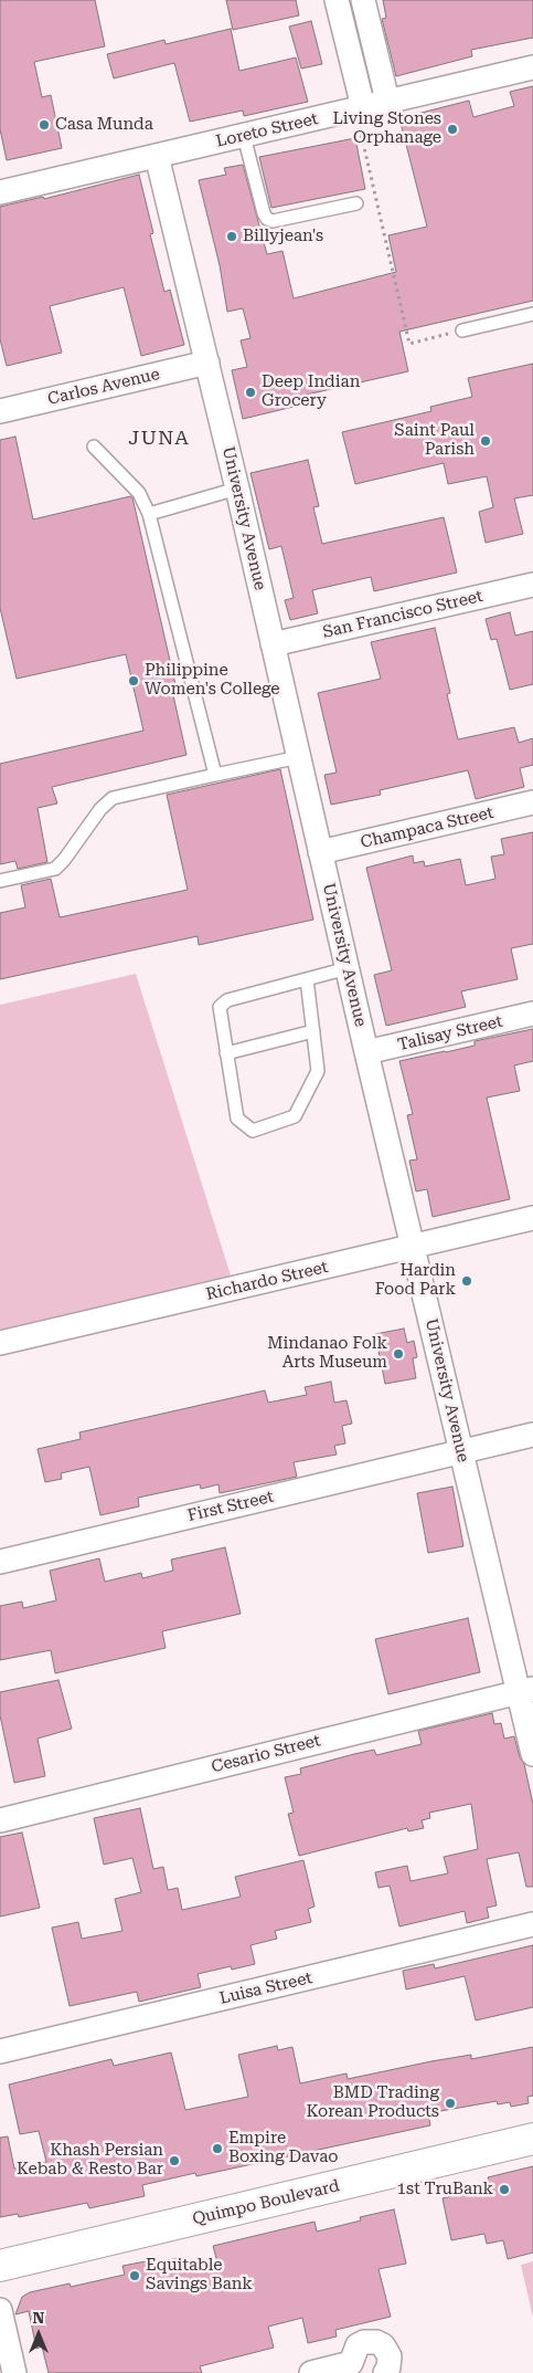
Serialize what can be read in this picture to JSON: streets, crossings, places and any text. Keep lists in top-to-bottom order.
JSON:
{
  "streets": {
    "main road": ["Quimpo Boulevard"],
    "street": [
      "Loreto Street",
      "Carlos Avenue",
      "University Avenue",
      "San Francisco Street",
      "Champaca Street",
      "Talisay Street",
      "Richardo Street",
      "First Street",
      "Cesario Street",
      "Luisa Street"
    ]
  },
  "crossings": [
    ["Loreto Street", "University Avenue"],
    ["Carlos Avenue", "University Avenue"],
    ["University Avenue", "San Francisco Street"],
    ["University Avenue", "Champaca Street"],
    ["University Avenue", "Talisay Street"],
    ["University Avenue", "Richardo Street"],
    ["University Avenue", "First Street"],
    ["University Avenue", "Cesario Street"]
  ],
  "districts": ["JUNA"],
  "places": [
    "Casa Munda",
    "Living Stones Orphanage",
    "Billyjean's",
    "Deep Indian Grocery",
    "Saint Paul Parish",
    "Philippine Women's College",
    "Hardin Food Park",
    "Mindanao Folk Arts Museum",
    "BMD Trading Korean Products",
    "Empire Boxing Davao",
    "Khash Persian Kebab & Resto Bar",
    "1st TruBank",
    "Equitable Savings Bank"
  ],
  "north": "top"
}
